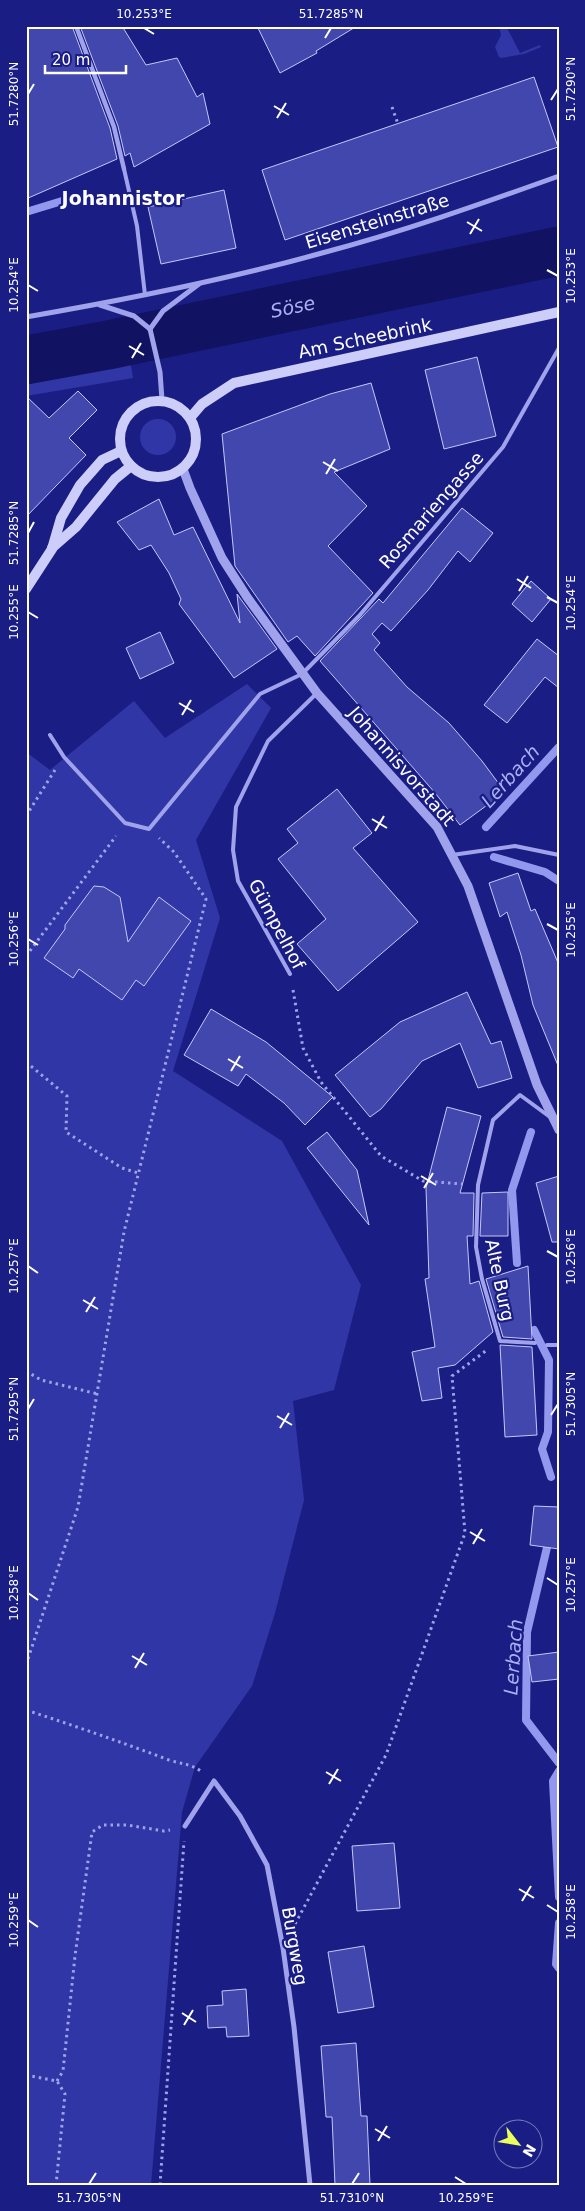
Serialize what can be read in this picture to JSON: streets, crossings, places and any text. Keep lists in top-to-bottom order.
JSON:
{
  "streets": {
    "main road": ["Am Scheebrink"],
    "street": ["Eisensteinstraße", "Johannisvorstadt", "Burgweg"],
    "lane": ["Rosmariengasse", "Gümpelhof", "Alte Burg"]
  },
  "crossings": [
    ["Am Scheebrink", "Johannisvorstadt"],
    ["Rosmariengasse", "Johannisvorstadt"],
    ["Johannisvorstadt", "Gümpelhof"],
    ["Johannisvorstadt", "Alte Burg"],
    ["Gümpelhof", "Alte Burg"]
  ],
  "districts": ["Johannistor"],
  "water": ["Söse", "Lerbach"],
  "scale_bar": "20 m",
  "north": "bottom right",
  "coordinates": [
    "10.253°E",
    "51.7285°N",
    "51.7290°N",
    "51.7280°N",
    "10.254°E",
    "10.255°E",
    "10.256°E",
    "10.257°E",
    "51.7305°N",
    "51.7295°N",
    "10.258°E",
    "10.259°E",
    "51.7310°N"
  ]
}
